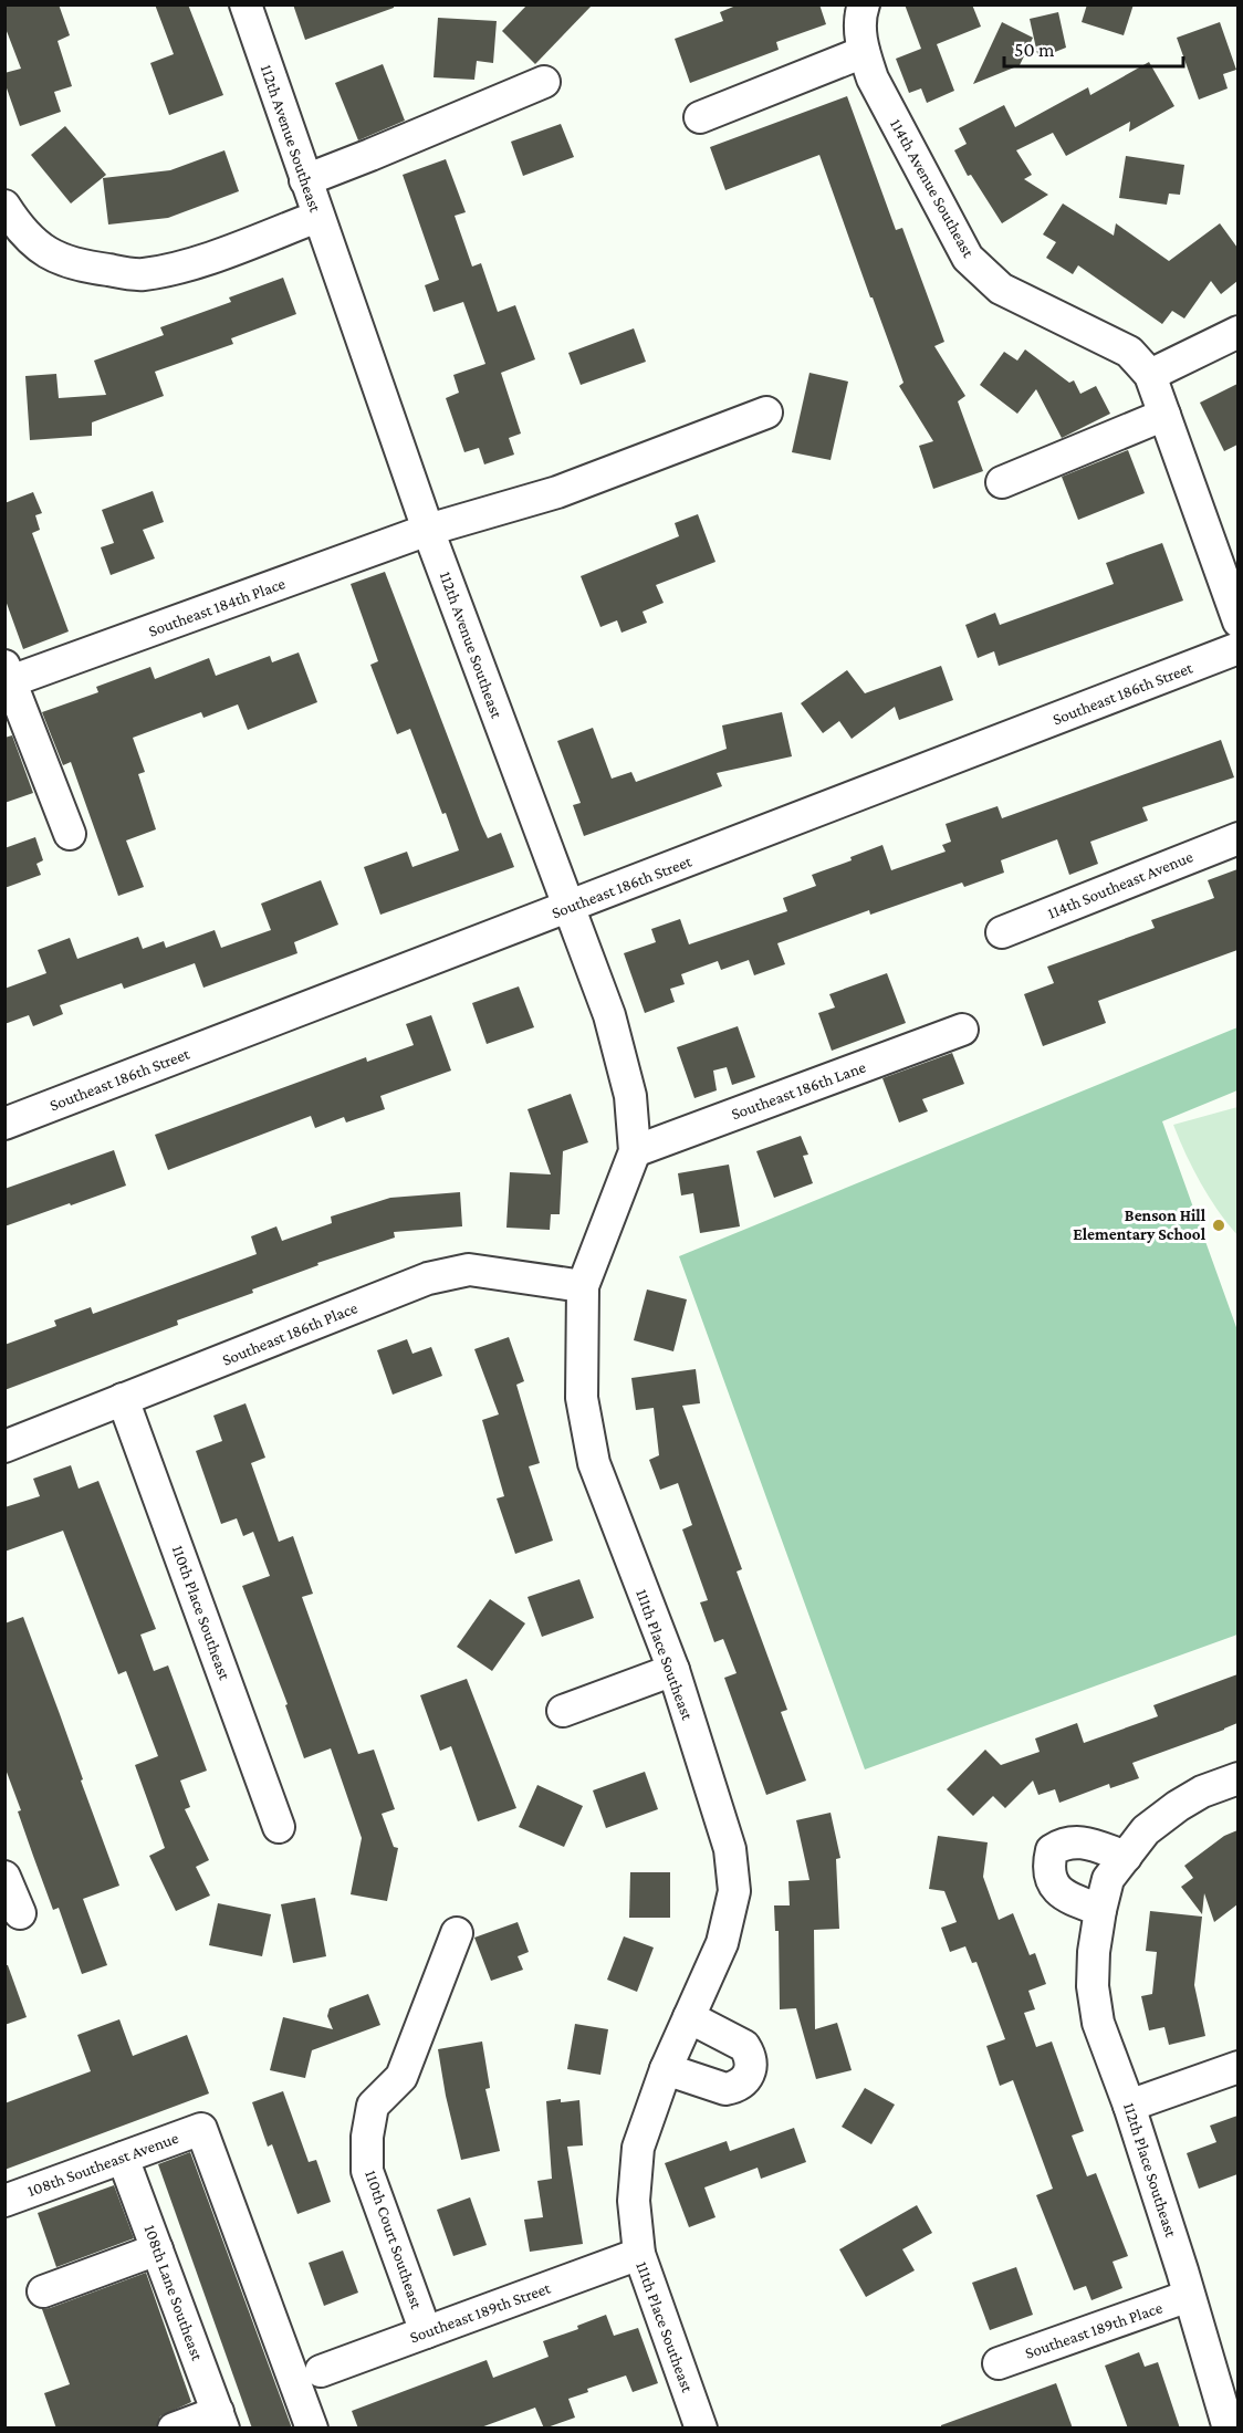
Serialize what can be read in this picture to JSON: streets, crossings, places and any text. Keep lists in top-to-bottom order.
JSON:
{
  "streets": {
    "street": [
      "112th Avenue Southeast",
      "114th Avenue Southeast",
      "Southeast 184th Place",
      "Southeast 186th Street",
      "114th Southeast Avenue",
      "Southeast 186th Lane",
      "Southeast 186th Place",
      "110th Place Southeast",
      "111th Place Southeast",
      "108th Southeast Avenue",
      "112th Place Southeast",
      "110th Court Southeast",
      "108th Lane Southeast",
      "Southeast 189th Street",
      "Southeast 189th Place"
    ]
  },
  "crossings": [
    ["112th Avenue Southeast", "Southeast 184th Place"],
    ["112th Avenue Southeast", "Southeast 186th Street"],
    ["112th Avenue Southeast", "Southeast 186th Lane"],
    ["112th Avenue Southeast", "Southeast 186th Place"],
    ["112th Avenue Southeast", "111th Place Southeast"],
    ["Southeast 186th Place", "110th Place Southeast"],
    ["Southeast 186th Place", "111th Place Southeast"],
    ["111th Place Southeast", "Southeast 189th Street"],
    ["108th Southeast Avenue", "108th Lane Southeast"],
    ["112th Place Southeast", "Southeast 189th Place"],
    ["110th Court Southeast", "Southeast 189th Street"]
  ],
  "places": ["Benson Hill Elementary School"],
  "scale_bar": "50 m"
}
